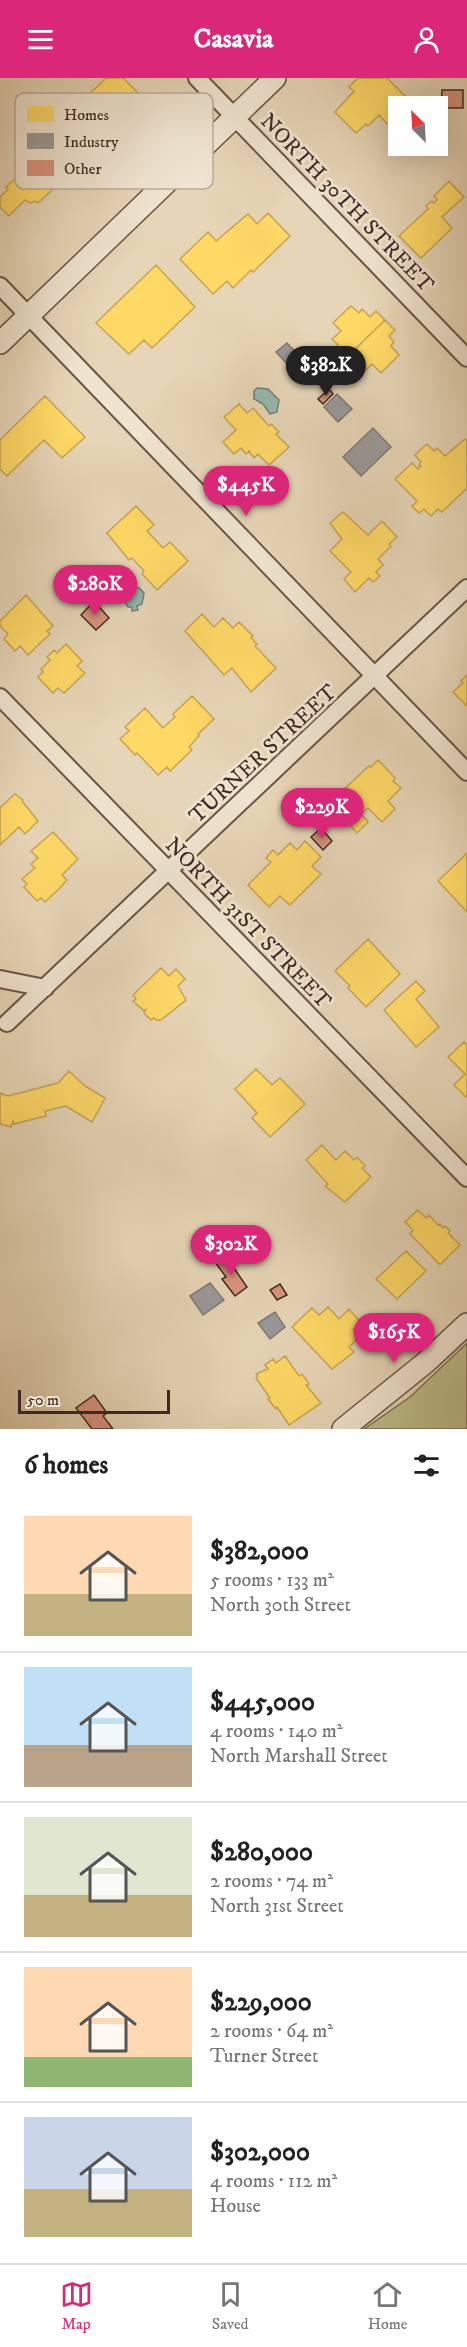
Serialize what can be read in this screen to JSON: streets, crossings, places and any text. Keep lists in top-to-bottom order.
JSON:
{
  "streets": {
    "street": ["NORTH 30TH STREET", "TURNER STREET", "NORTH 31ST STREET"]
  },
  "crossings": [
    ["TURNER STREET", "NORTH 31ST STREET"]
  ],
  "legend": ["Homes", "Industry", "Other"],
  "scale_bar": "50 m",
  "north": "top left",
  "page": {
    "header": "Casavia",
    "price": [
      "$382K",
      "$445K",
      "$280K",
      "$229K",
      "$302K",
      "$165K"
    ],
    "scale": "50 m",
    "heading": "6 homes",
    "list": [
      {
        "name": "$382,000",
        "note": "5 rooms · 133 m² · North 30th Street"
      },
      {
        "name": "$445,000",
        "note": "4 rooms · 140 m² · North Marshall Street"
      },
      {
        "name": "$280,000",
        "note": "2 rooms · 74 m² · North 31st Street"
      },
      {
        "name": "$229,000",
        "note": "2 rooms · 64 m² · Turner Street"
      },
      {
        "name": "$302,000",
        "note": "4 rooms · 112 m² · House"
      }
    ],
    "tabs": ["Map", "Saved", "Home"]
  }
}
